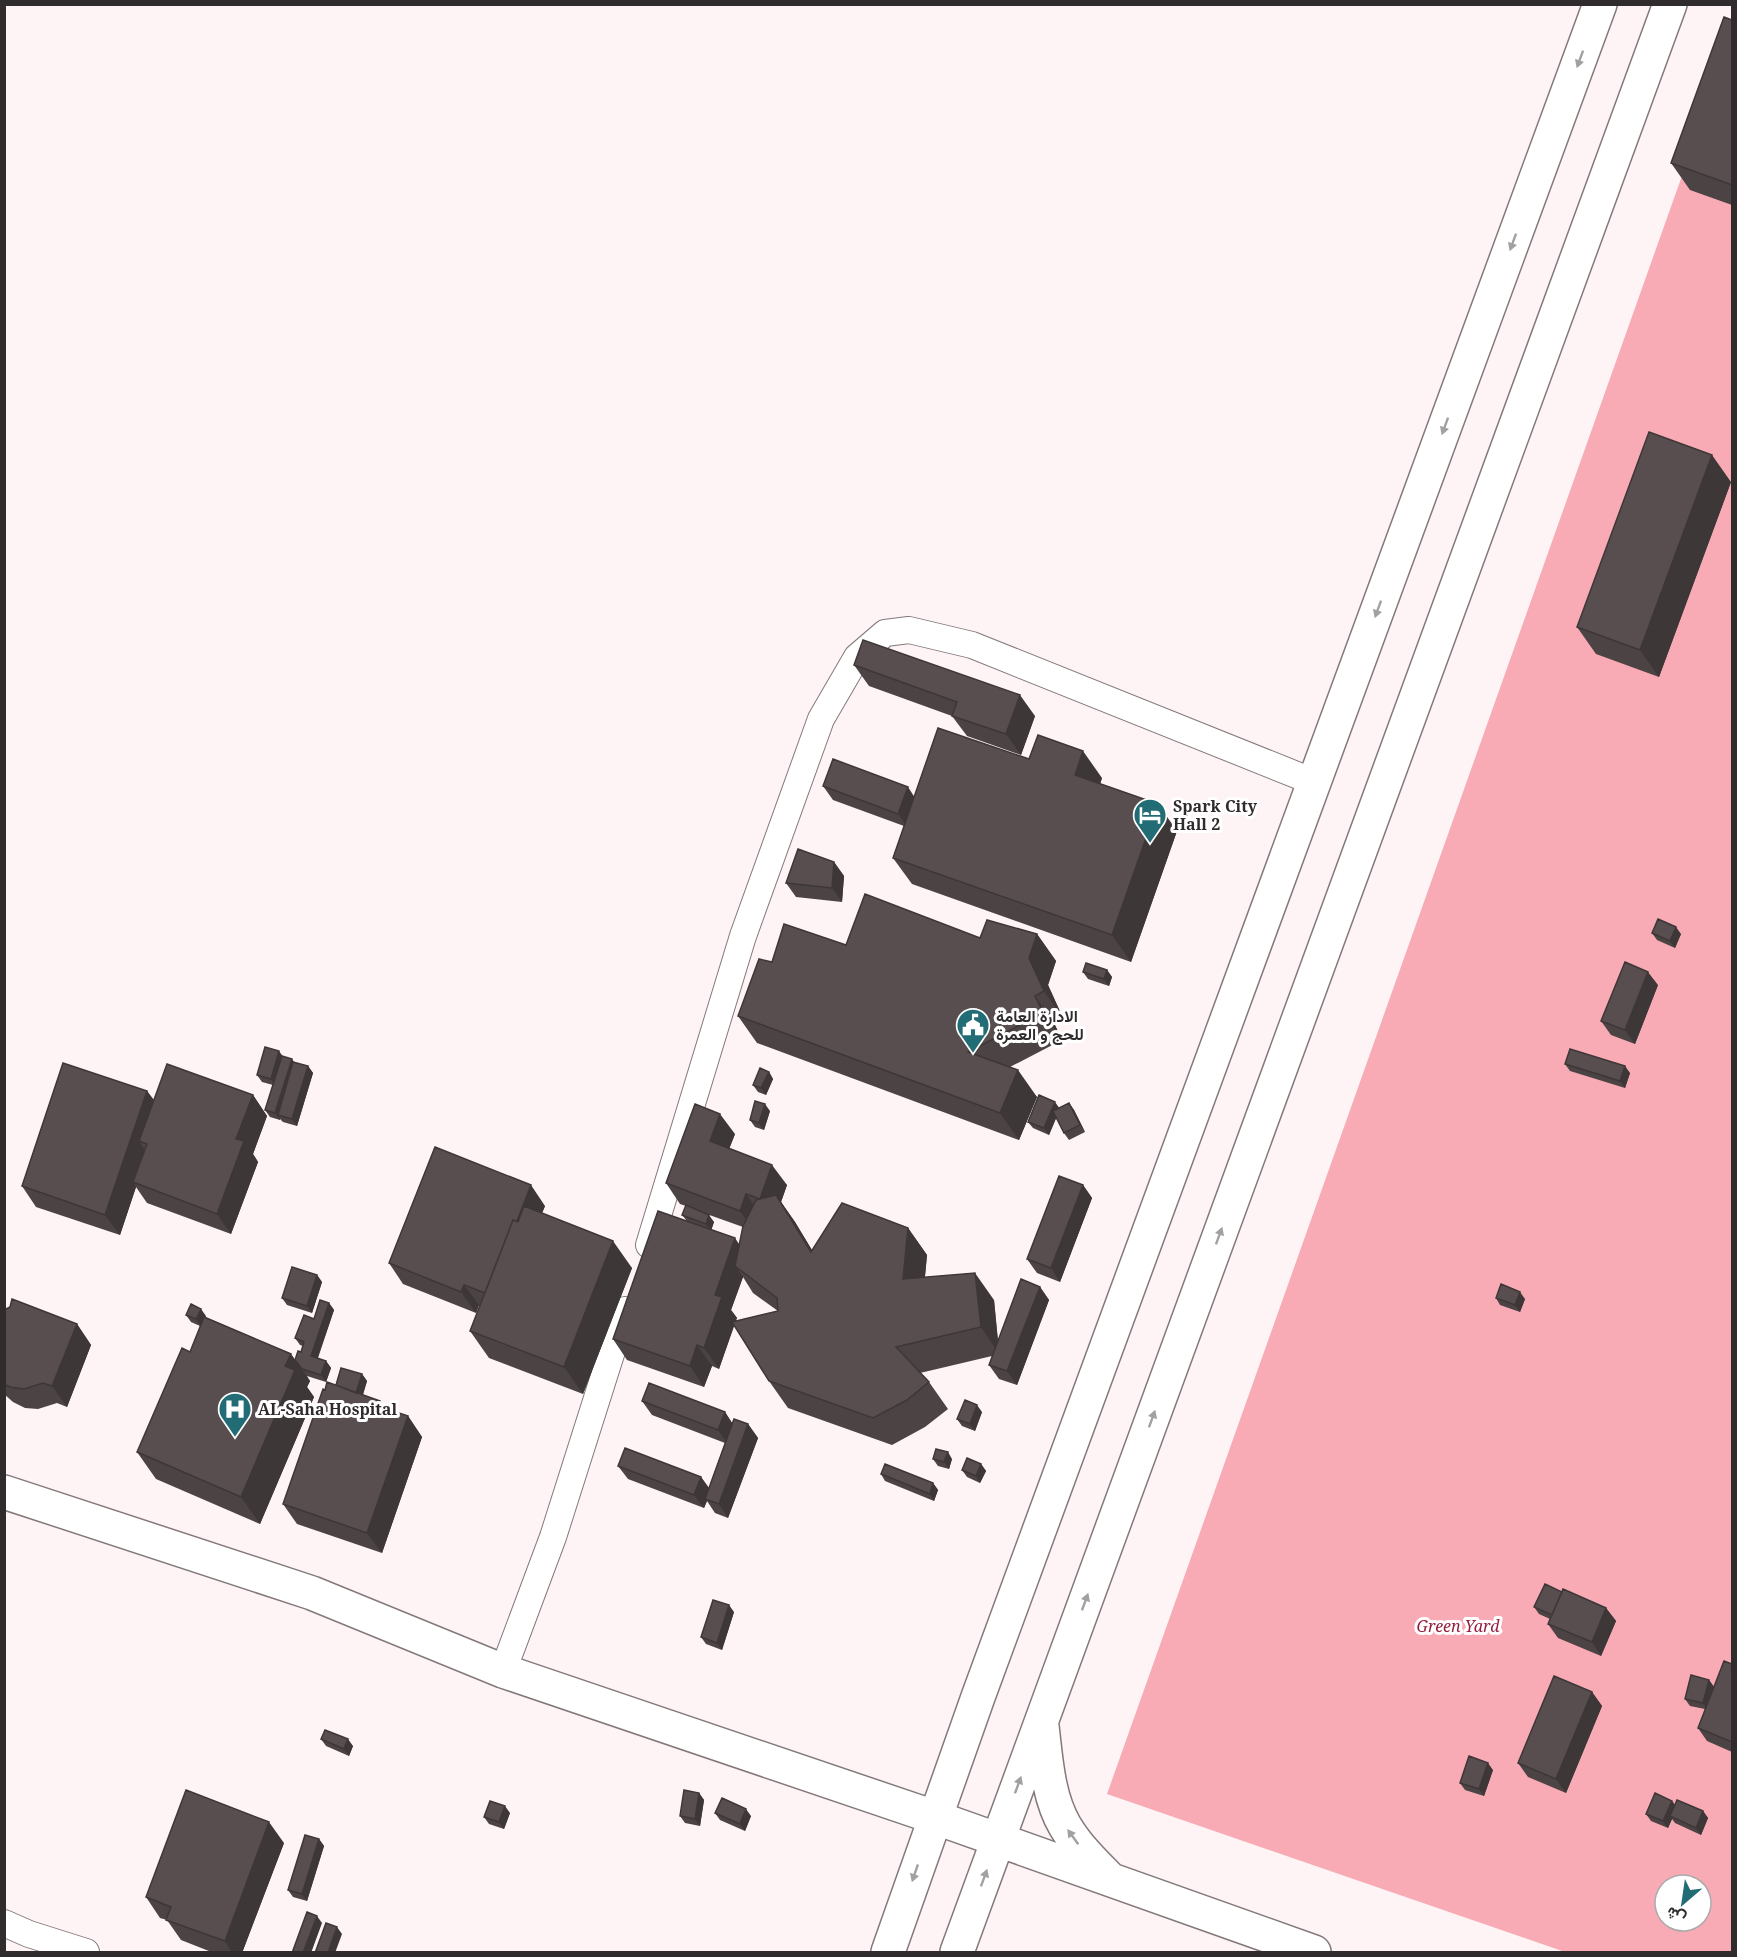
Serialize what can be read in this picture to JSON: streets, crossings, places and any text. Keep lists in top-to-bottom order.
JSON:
{
  "parks": ["Green Yard"],
  "places": {
    "hotel": ["Spark City Hall 2"],
    "public building": ["الادارة العامة للحج و العمرة"],
    "hospital": ["AL-Saha Hospital"]
  },
  "north": "bottom left"
}
